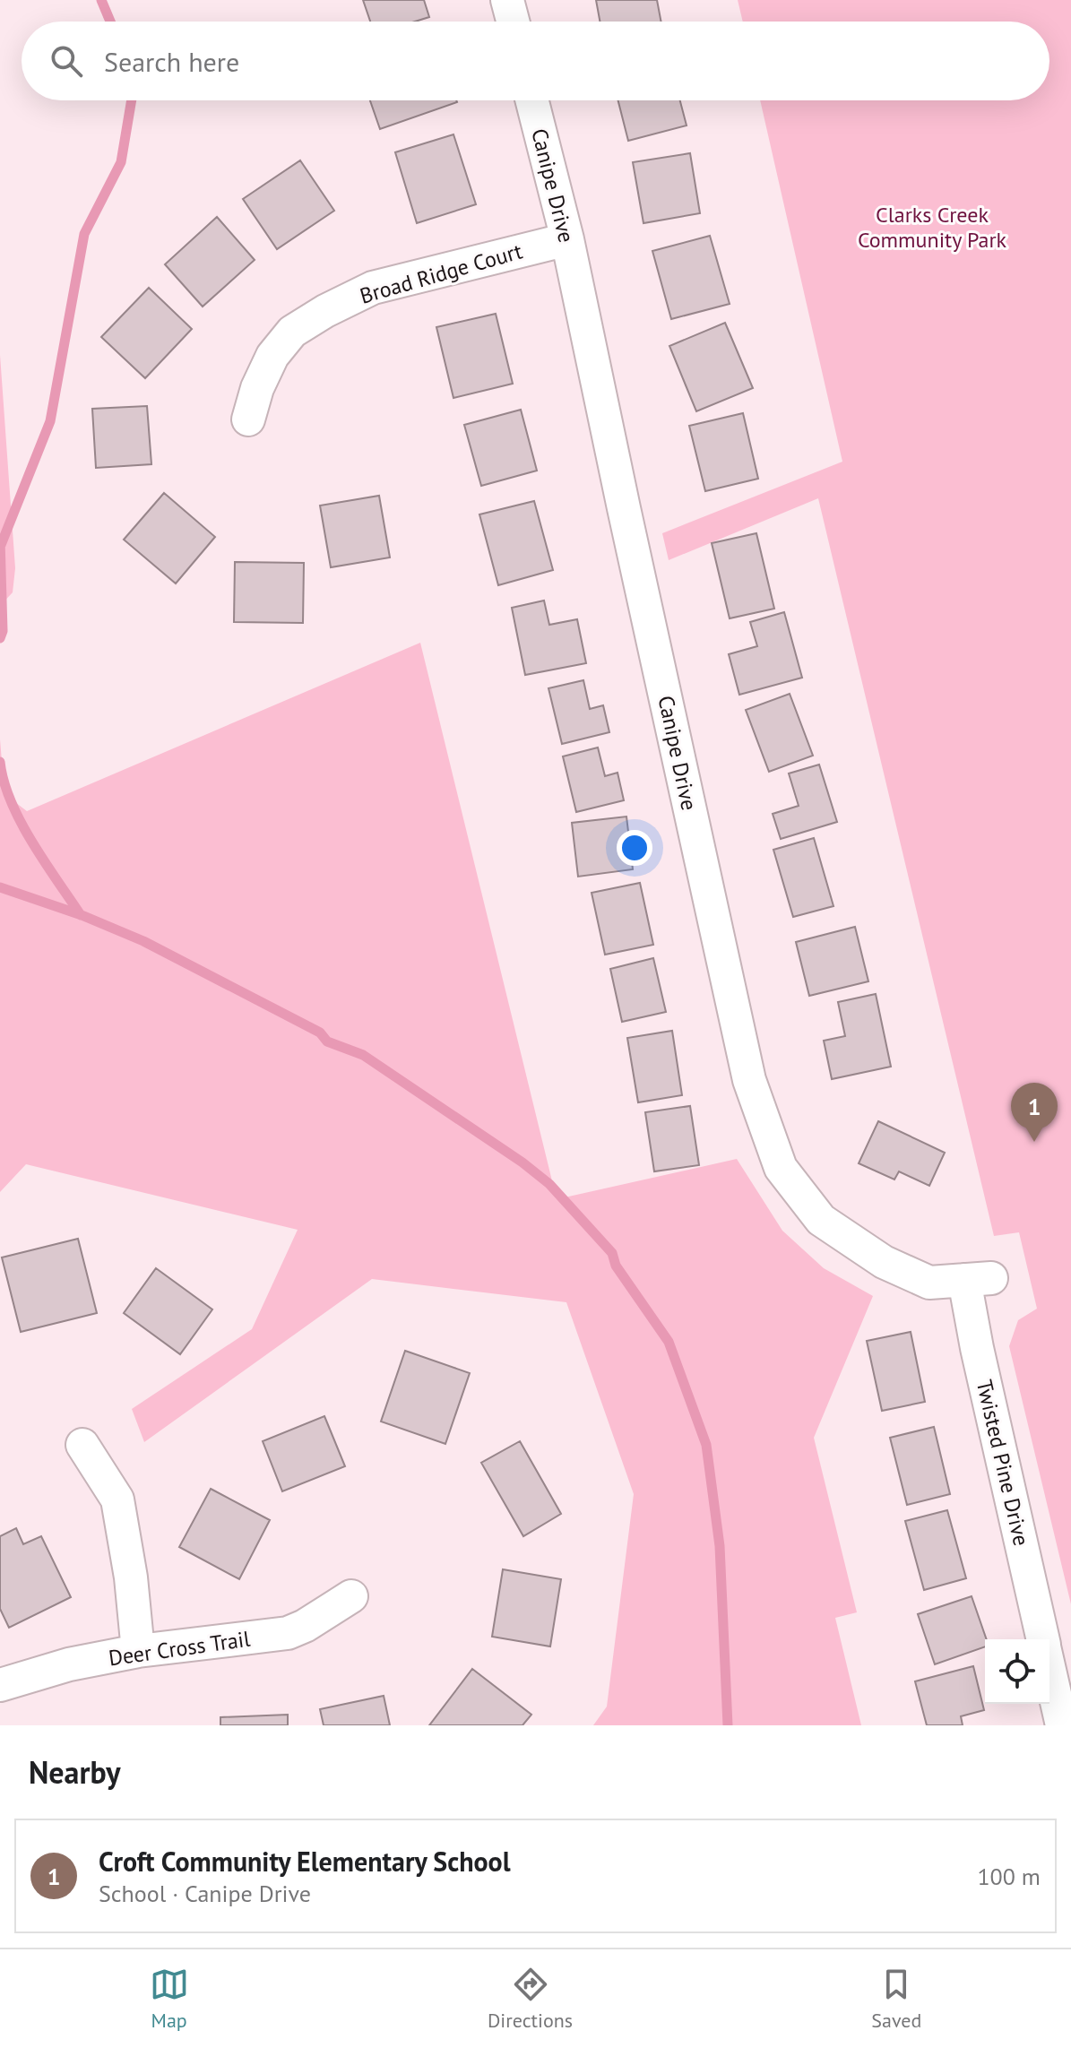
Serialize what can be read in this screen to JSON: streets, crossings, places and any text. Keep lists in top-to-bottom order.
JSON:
{
  "streets": {
    "street": [
      "Canipe Drive",
      "Broad Ridge Court",
      "Twisted Pine Drive",
      "Deer Cross Trail"
    ]
  },
  "crossings": [
    ["Canipe Drive", "Broad Ridge Court"],
    ["Canipe Drive", "Twisted Pine Drive"]
  ],
  "parks": ["Clarks Creek Community Park"],
  "page": {
    "search": "Search here",
    "pins": "1",
    "heading": "Nearby",
    "list": [
      {
        "mark": "1",
        "name": "Croft Community Elementary School",
        "note": "School · Canipe Drive",
        "value": "100 m"
      }
    ],
    "nav": ["Map", "Directions", "Saved"]
  }
}
